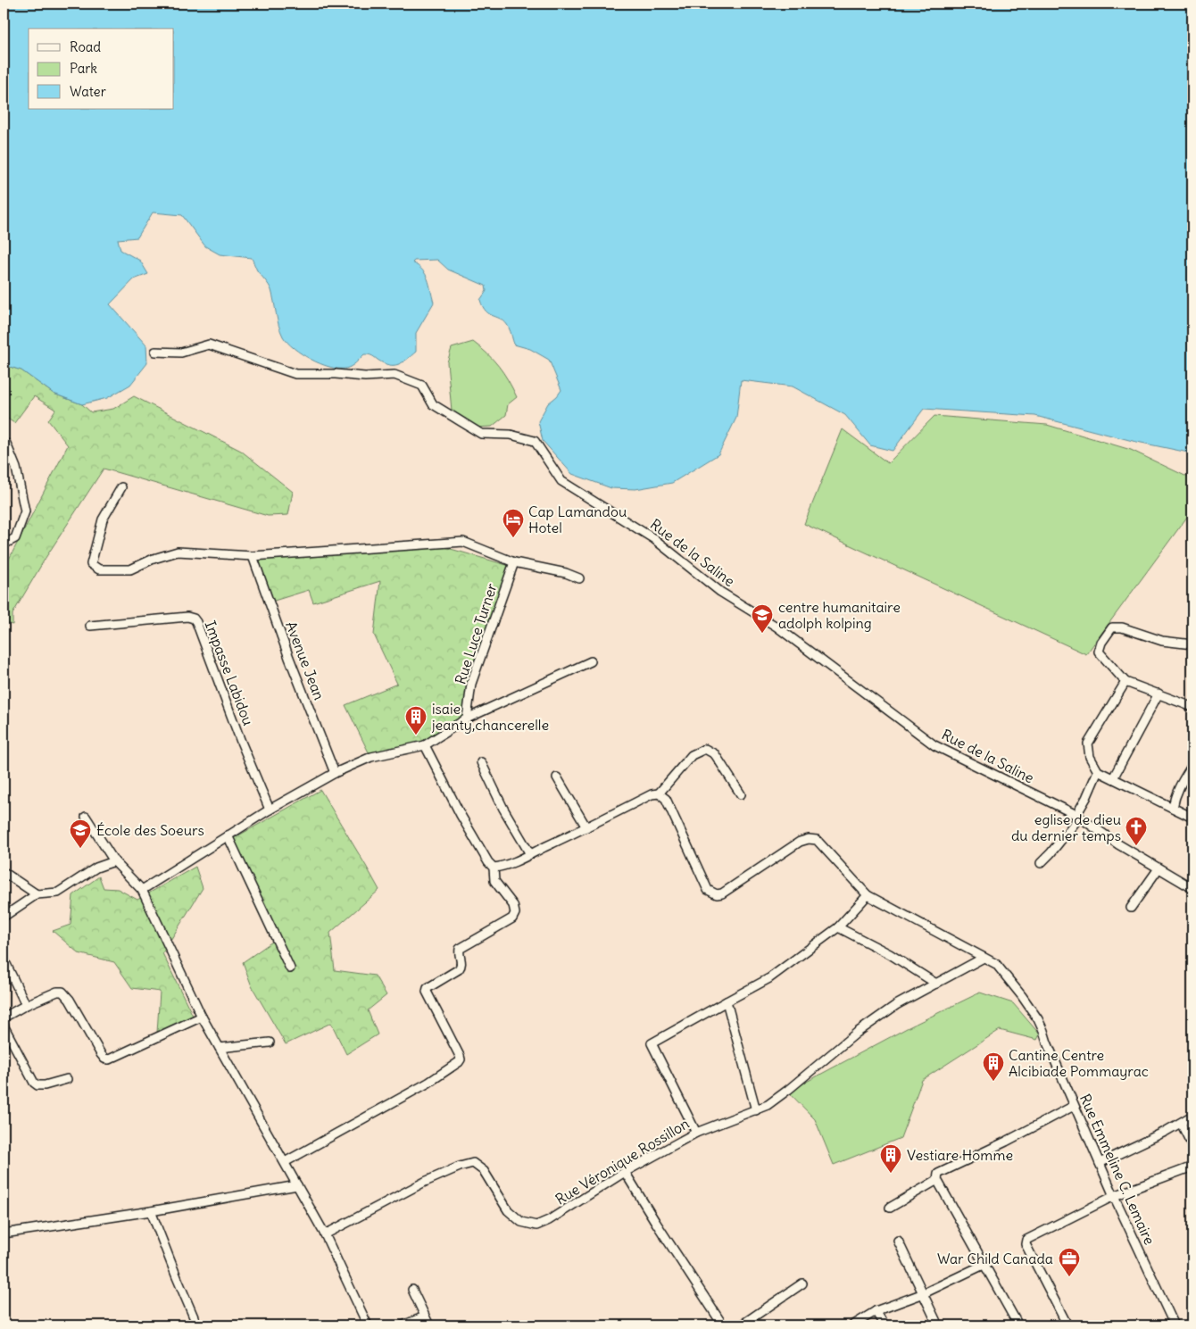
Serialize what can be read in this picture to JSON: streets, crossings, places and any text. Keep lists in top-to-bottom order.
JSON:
{
  "streets": {
    "street": [
      "Rue de la Saline",
      "Rue Luce Turner",
      "Avenue Jean",
      "Impasse Labidou",
      "Rue Véronique Rossillon",
      "Rue Emmeline C. Lemaire"
    ]
  },
  "crossings": [
    ["Rue Véronique Rossillon", "Rue Emmeline C. Lemaire"]
  ],
  "places": {
    "hotel": ["Cap Lamandou Hotel"],
    "school or university": ["centre humanitaire adolph kolping", "École des Soeurs"],
    "building": ["isaie jeanty,chancerelle", "Cantine Centre Alcibiade Pommayrac", "Vestiare Homme"],
    "church": ["eglise de dieu du dernier temps"],
    "office": ["War Child Canada"]
  },
  "legend": ["Road", "Park", "Water"]
}
